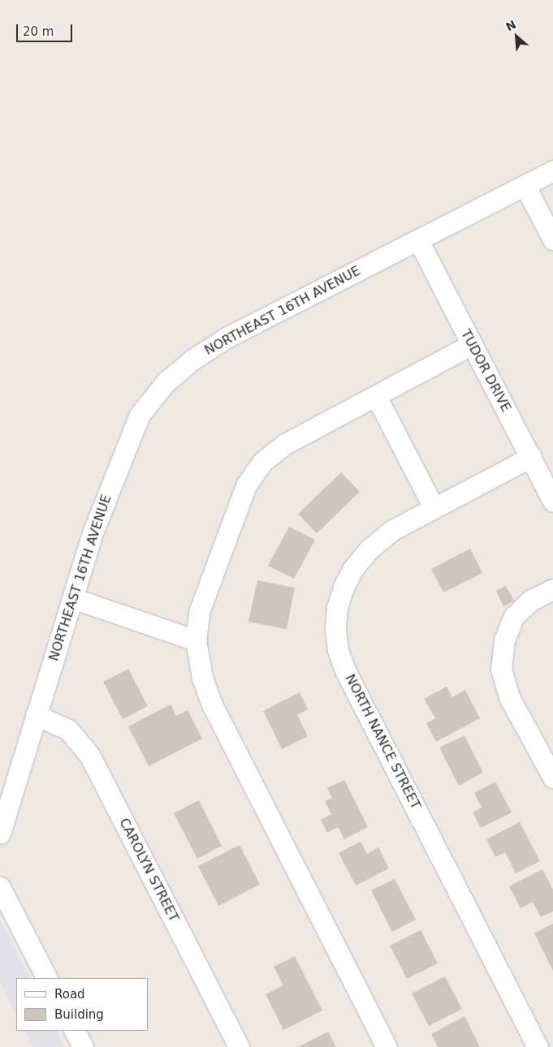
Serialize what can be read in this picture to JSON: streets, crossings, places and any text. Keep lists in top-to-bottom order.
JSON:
{
  "streets": {
    "street": [
      "NORTHEAST 16TH AVENUE",
      "TUDOR DRIVE",
      "NORTH NANCE STREET",
      "CAROLYN STREET"
    ]
  },
  "crossings": [
    ["NORTHEAST 16TH AVENUE", "TUDOR DRIVE"],
    ["NORTHEAST 16TH AVENUE", "CAROLYN STREET"],
    ["TUDOR DRIVE", "NORTH NANCE STREET"]
  ],
  "legend": ["Road", "Building"],
  "scale_bar": "20 m",
  "north": "top left"
}
